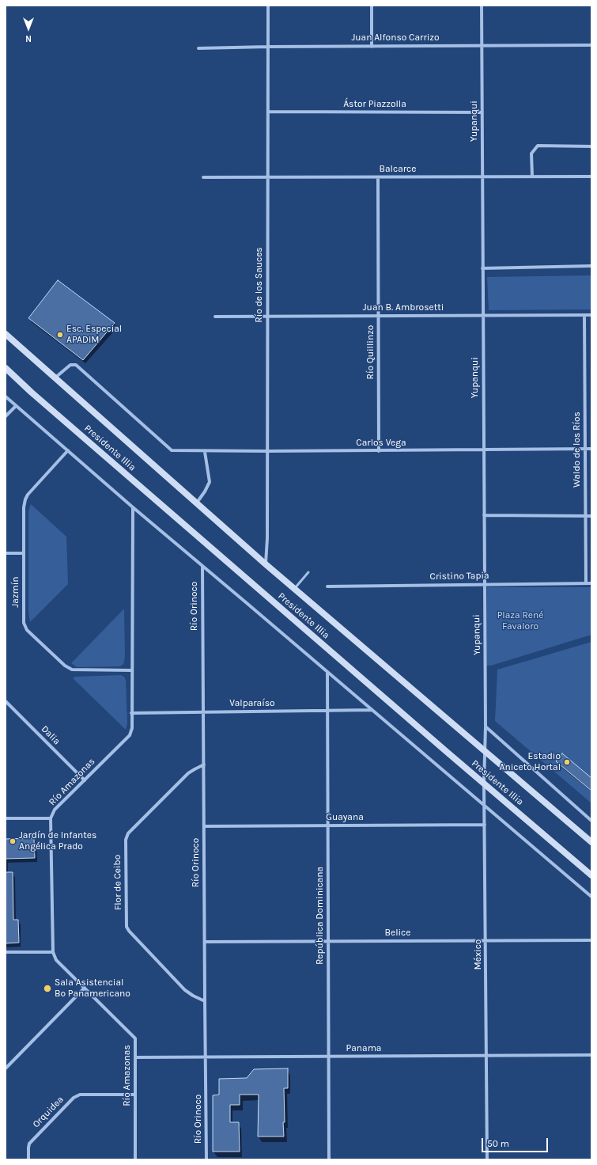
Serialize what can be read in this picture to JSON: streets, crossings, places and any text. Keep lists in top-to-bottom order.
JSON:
{
  "streets": {
    "main road": ["Presidente Illia"],
    "street": [
      "Juan Alfonso Carrizo",
      "Ástor Piazzolla",
      "Yupanqui",
      "Balcarce",
      "Río de los Sauces",
      "Juan B. Ambrosetti",
      "Río Quillinzo",
      "Carlos Vega",
      "Waldo de los Ríos",
      "Cristino Tapia",
      "Jazmín",
      "Río Orinoco",
      "Valparaíso",
      "Dalia",
      "Río Amazonas",
      "Guayana",
      "Flor de Ceibo",
      "República Dominicana",
      "Belice",
      "México",
      "Panama",
      "Orquidea"
    ]
  },
  "crossings": [
    ["Juan Alfonso Carrizo", "Yupanqui"],
    ["Juan Alfonso Carrizo", "Río de los Sauces"],
    ["Ástor Piazzolla", "Yupanqui"],
    ["Ástor Piazzolla", "Río de los Sauces"],
    ["Yupanqui", "Balcarce"],
    ["Yupanqui", "Juan B. Ambrosetti"],
    ["Yupanqui", "Carlos Vega"],
    ["Yupanqui", "Presidente Illia"],
    ["Yupanqui", "Cristino Tapia"],
    ["Yupanqui", "México"],
    ["Balcarce", "Río de los Sauces"],
    ["Balcarce", "Río Quillinzo"],
    ["Río de los Sauces", "Juan B. Ambrosetti"],
    ["Río de los Sauces", "Carlos Vega"],
    ["Río de los Sauces", "Presidente Illia"],
    ["Juan B. Ambrosetti", "Río Quillinzo"],
    ["Juan B. Ambrosetti", "Waldo de los Ríos"],
    ["Río Quillinzo", "Carlos Vega"],
    ["Carlos Vega", "Presidente Illia"],
    ["Carlos Vega", "Waldo de los Ríos"],
    ["Presidente Illia", "México"],
    ["Waldo de los Ríos", "Cristino Tapia"],
    ["Jazmín", "Río Amazonas"],
    ["Río Orinoco", "Valparaíso"],
    ["Río Orinoco", "Guayana"],
    ["Río Orinoco", "Flor de Ceibo"],
    ["Río Orinoco", "Belice"],
    ["Río Orinoco", "Panama"],
    ["Valparaíso", "Río Amazonas"],
    ["Valparaíso", "República Dominicana"],
    ["Dalia", "Río Amazonas"],
    ["Río Amazonas", "Panama"],
    ["Río Amazonas", "Orquidea"],
    ["Guayana", "República Dominicana"],
    ["Guayana", "México"],
    ["República Dominicana", "Belice"],
    ["República Dominicana", "Panama"],
    ["Belice", "México"],
    ["México", "Panama"]
  ],
  "parks": ["Plaza René Favaloro"],
  "places": [
    "Esc. Especial APADIM",
    "Estadio Aniceto Hortal",
    "Jardín de Infantes Angélica Prado",
    "Sala Asistencial Bº Panamericano"
  ],
  "scale_bar": "50 m",
  "north": "bottom"
}
